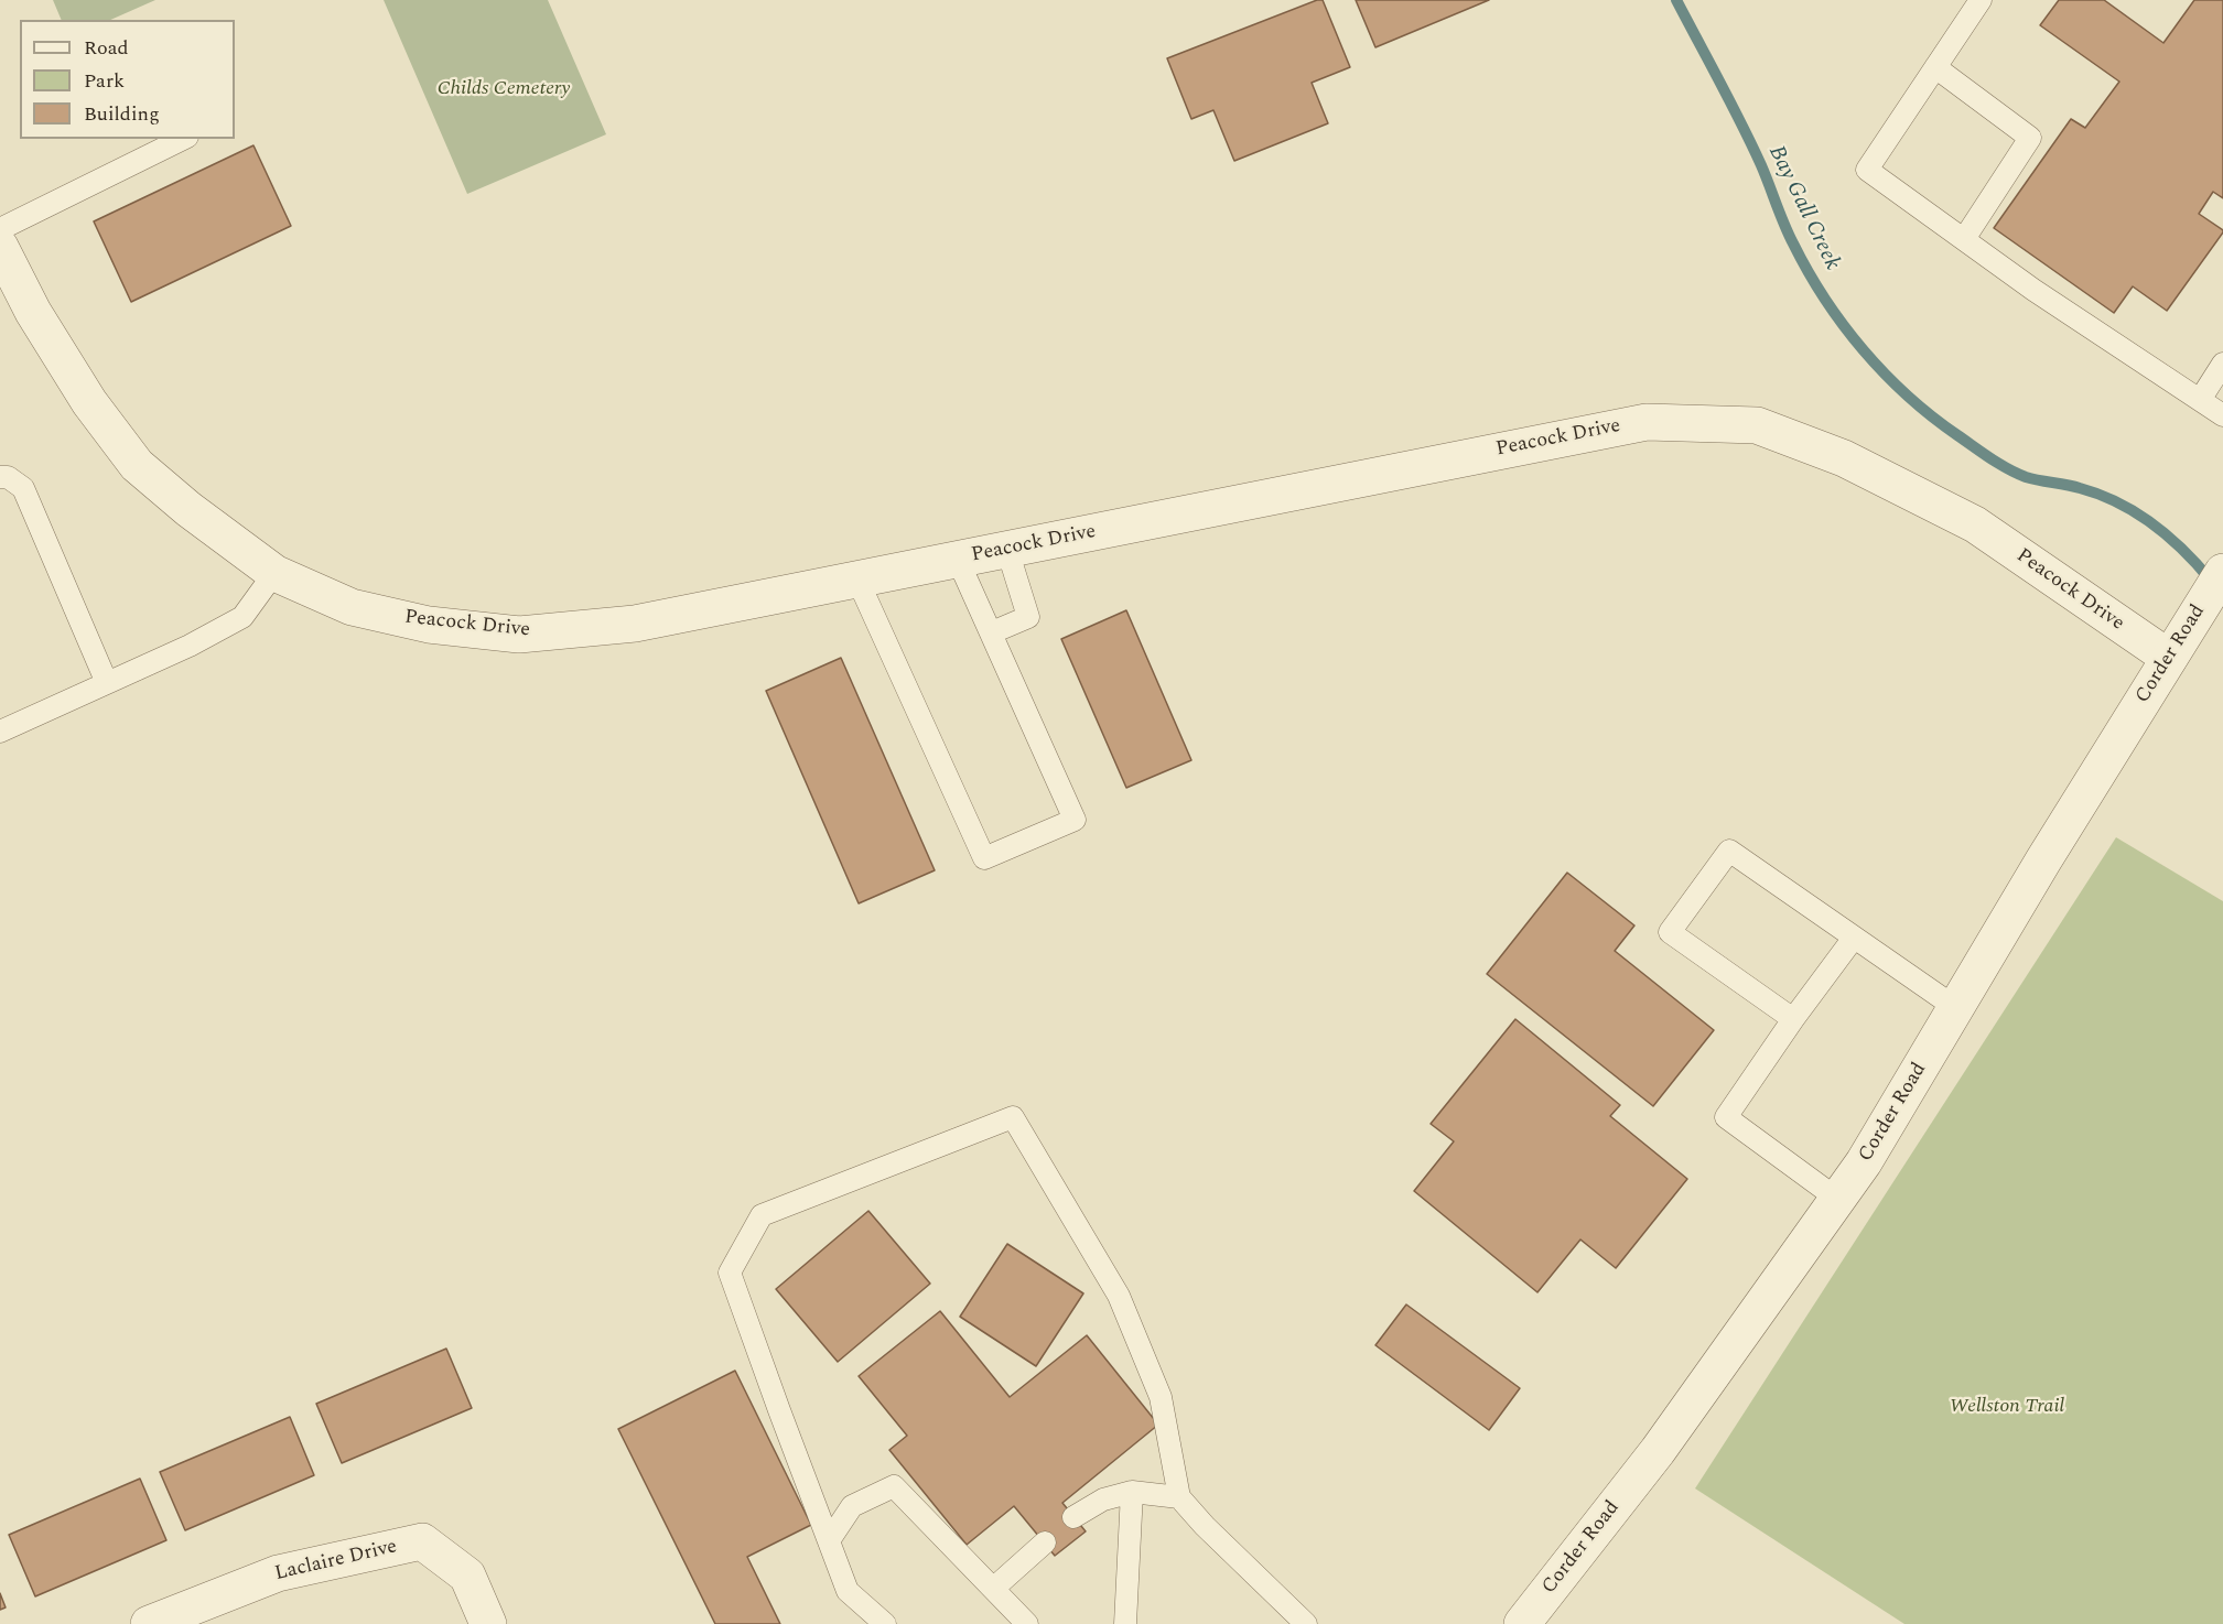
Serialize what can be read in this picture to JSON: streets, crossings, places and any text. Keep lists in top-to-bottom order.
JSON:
{
  "streets": {
    "street": ["Peacock Drive", "Corder Road", "Laclaire Drive"]
  },
  "crossings": [
    ["Peacock Drive", "Corder Road"]
  ],
  "water": ["Bay Gall Creek"],
  "parks": ["Childs Cemetery", "Wellston Trail"],
  "legend": ["Road", "Park", "Building"]
}
